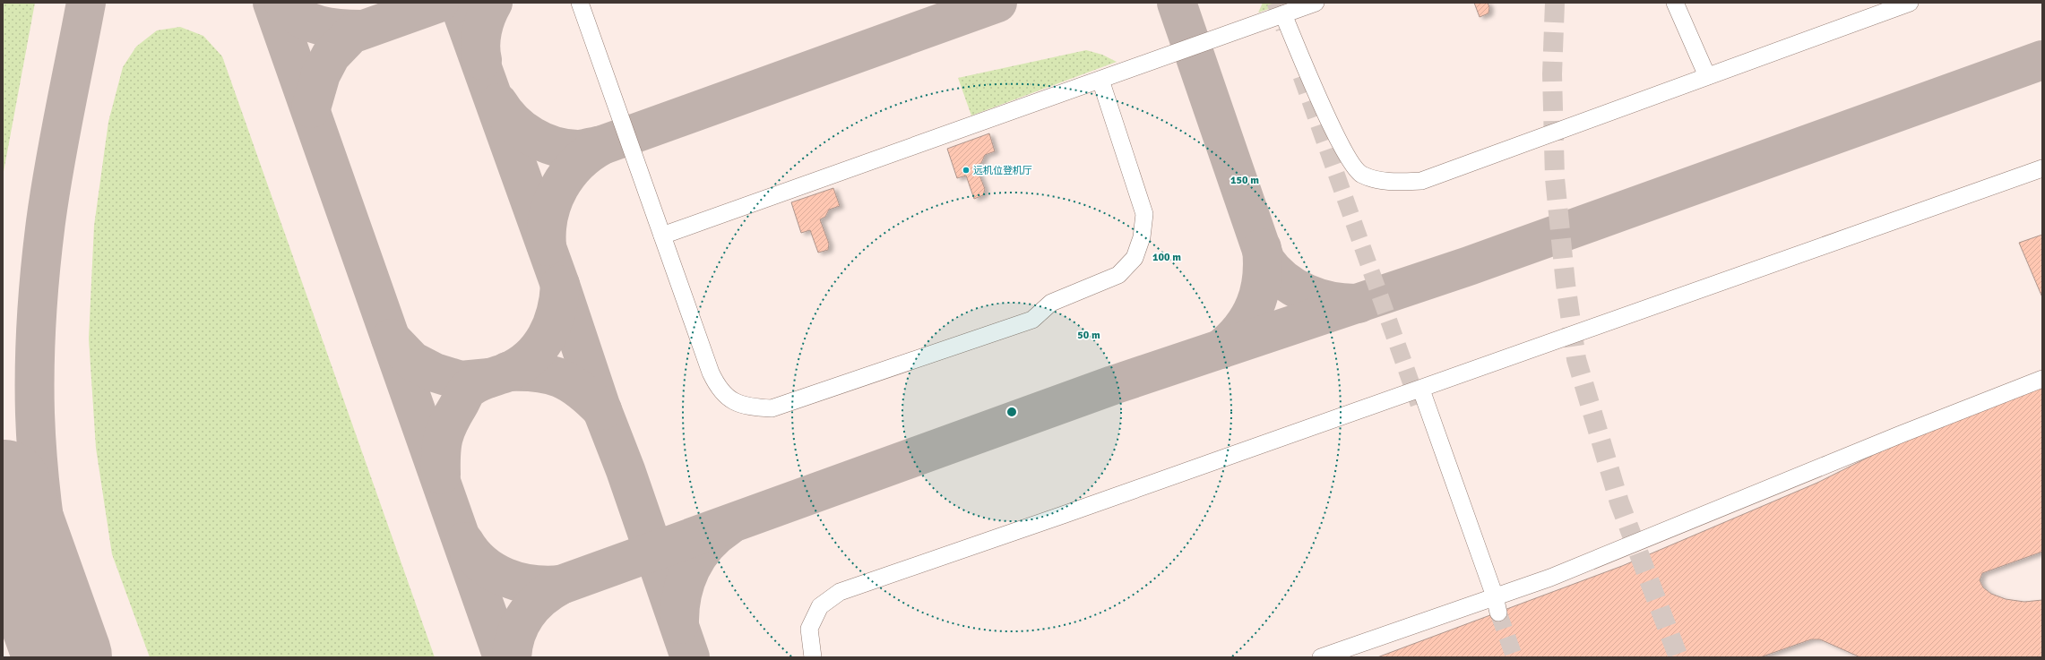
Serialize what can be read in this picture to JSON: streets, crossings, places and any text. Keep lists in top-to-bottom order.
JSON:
{
  "places": ["远机位登机厅"],
  "rings": ["150 m", "100 m", "50 m"]
}
